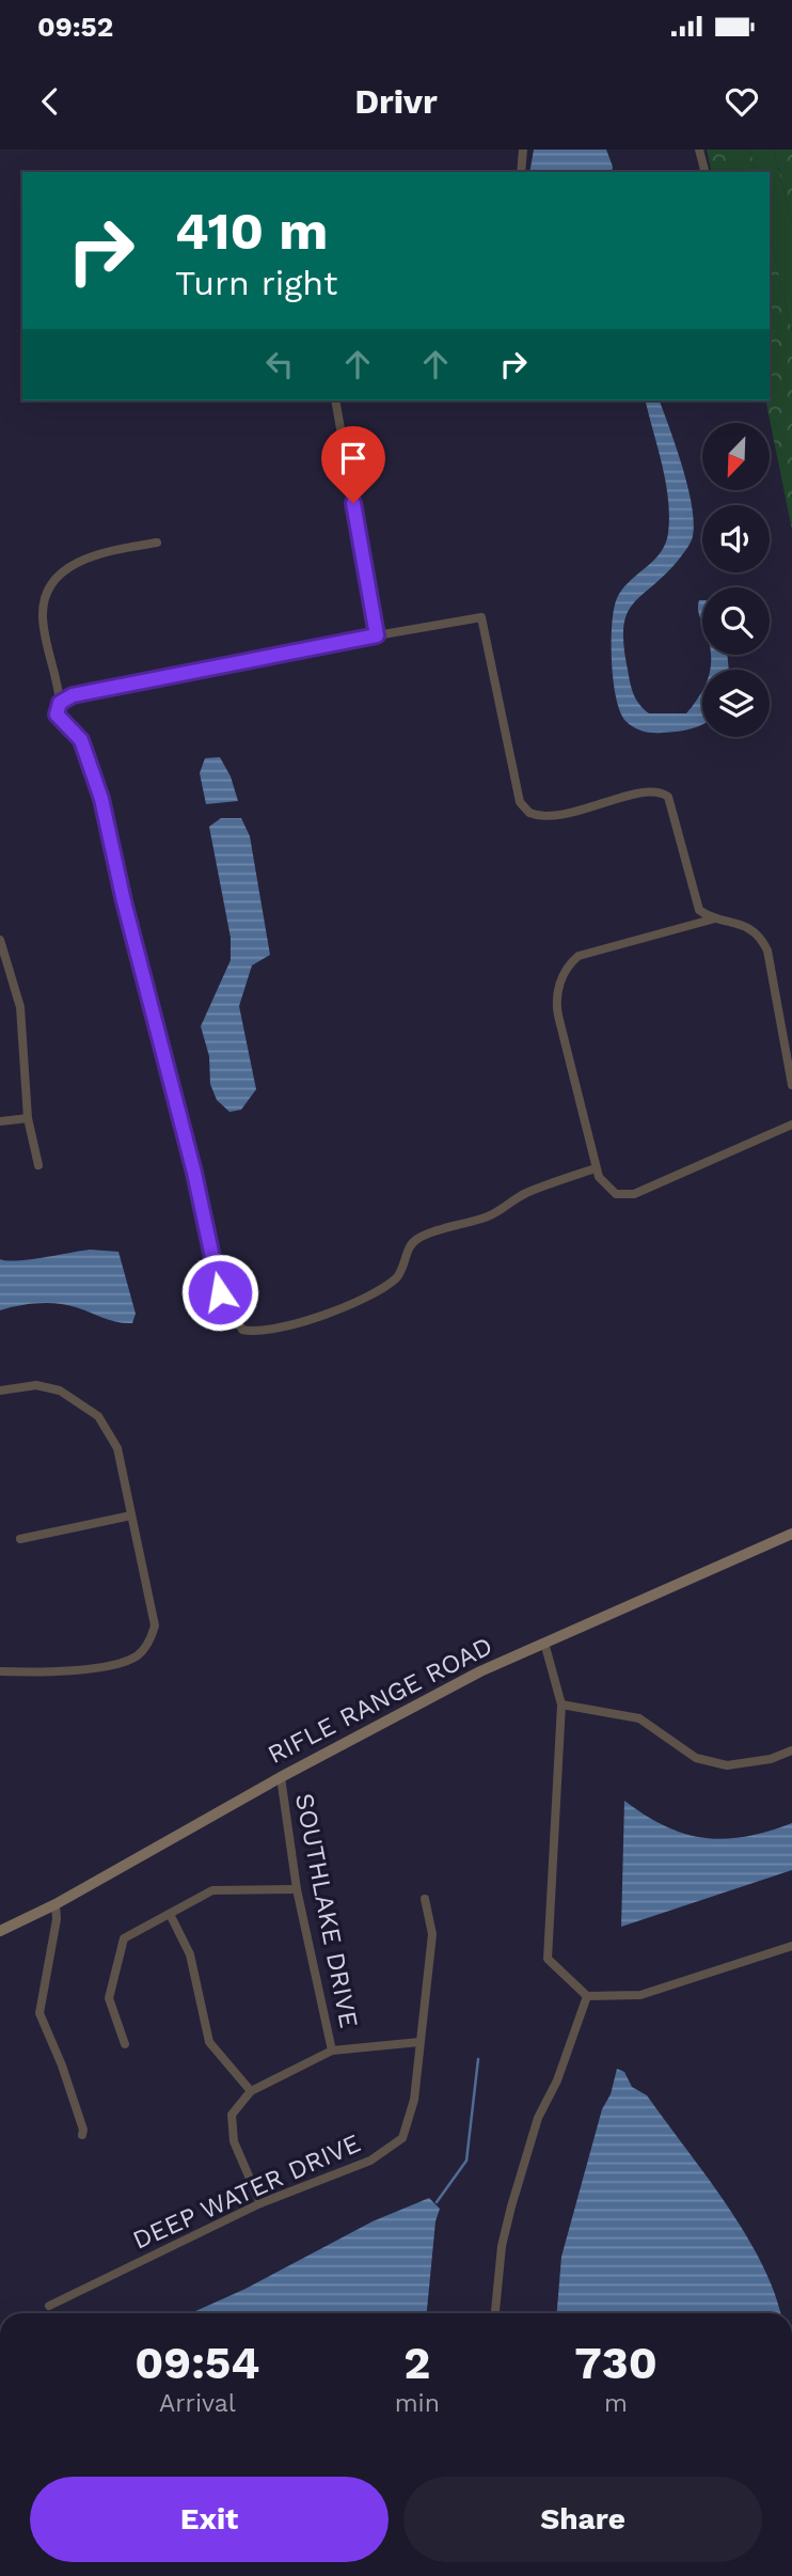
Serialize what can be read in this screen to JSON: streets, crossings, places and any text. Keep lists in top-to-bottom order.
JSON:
{
  "streets": {
    "main road": ["RIFLE RANGE ROAD"],
    "street": ["SOUTHLAKE DRIVE", "DEEP WATER DRIVE"]
  },
  "crossings": [
    ["RIFLE RANGE ROAD", "SOUTHLAKE DRIVE"],
    ["SOUTHLAKE DRIVE", "DEEP WATER DRIVE"]
  ],
  "north": "bottom left",
  "page": {
    "status": "09:52",
    "header": "Drivr",
    "turn": ["410 m", "Turn right"],
    "eta": [
      "09:54",
      "Arrival",
      "2",
      "min",
      "730",
      "m"
    ],
    "buttons": ["Exit", "Share"]
  }
}
